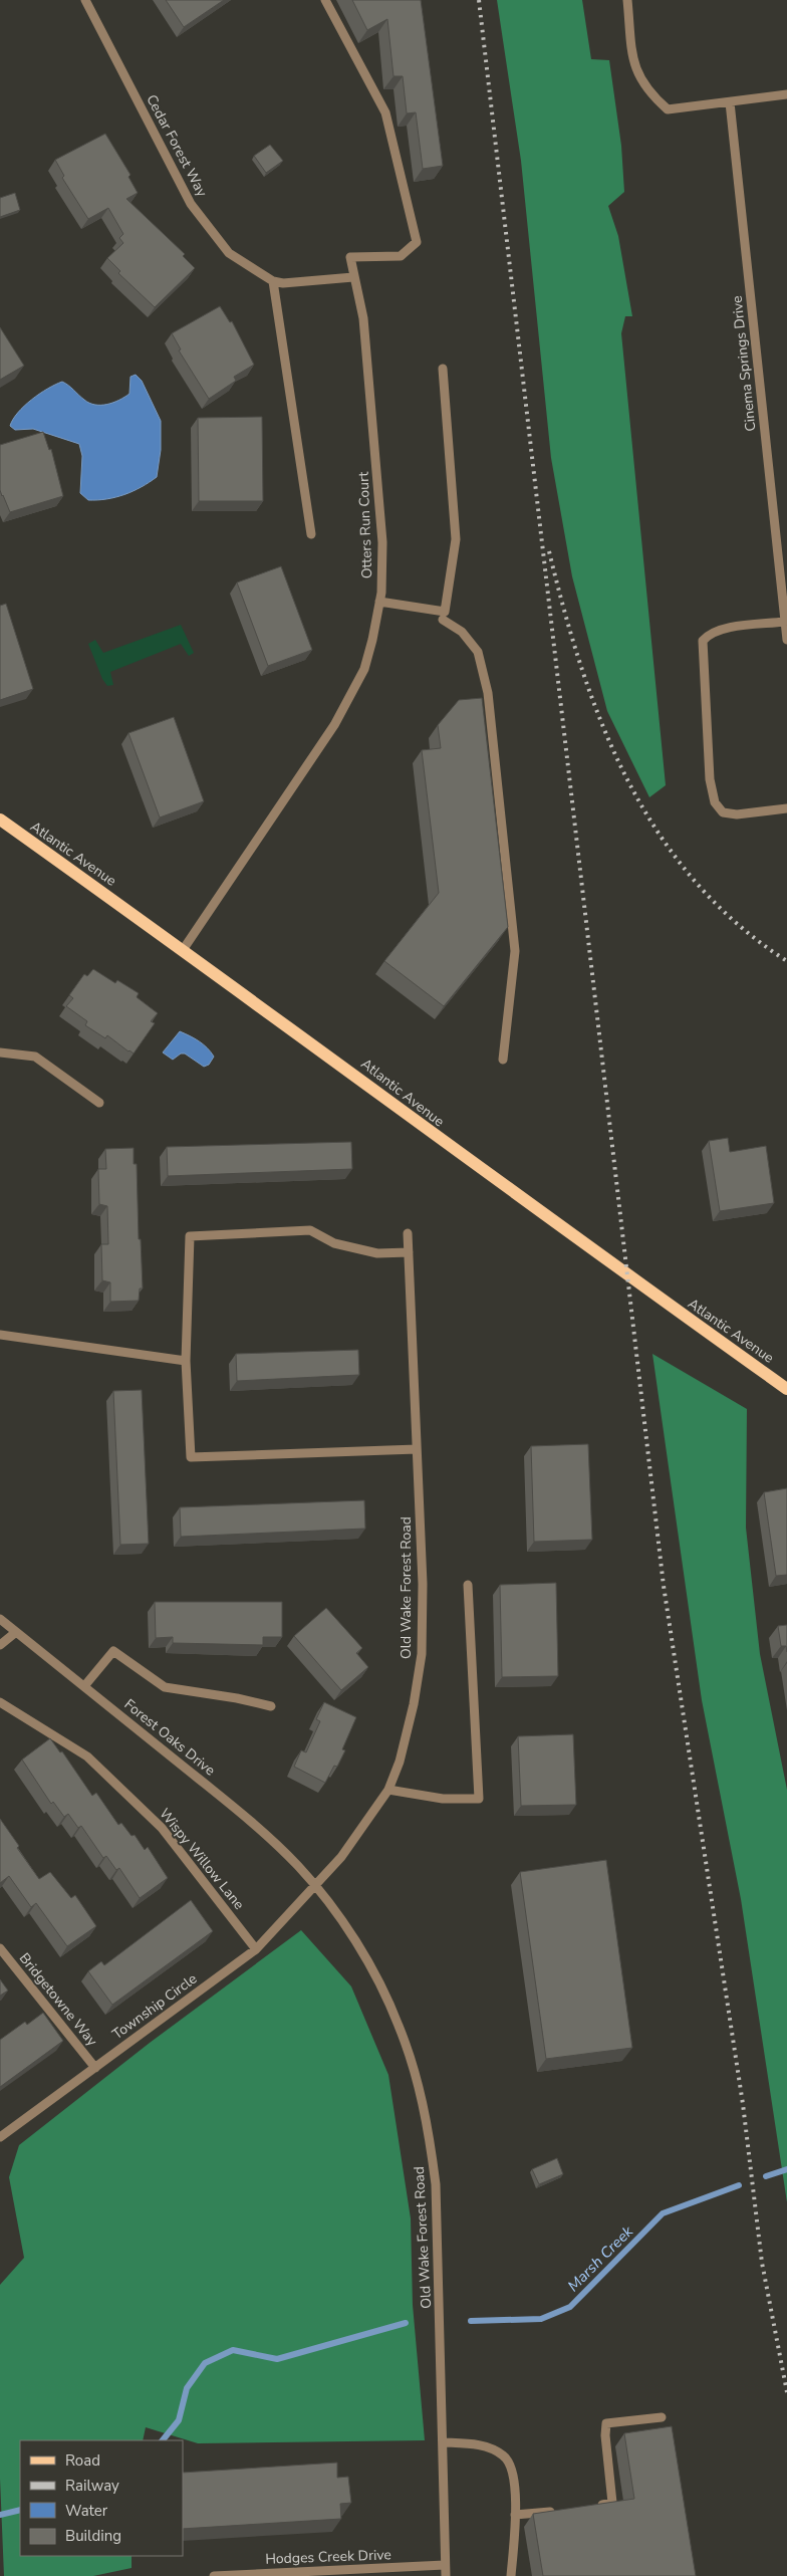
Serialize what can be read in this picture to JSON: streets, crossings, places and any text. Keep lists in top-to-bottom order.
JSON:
{
  "streets": {
    "main road": ["Atlantic Avenue"],
    "street": [
      "Cedar Forest Way",
      "Cinema Springs Drive",
      "Otters Run Court",
      "Old Wake Forest Road",
      "Forest Oaks Drive",
      "Wispy Willow Lane",
      "Bridgetowne Way",
      "Township Circle",
      "Hodges Creek Drive"
    ]
  },
  "crossings": [
    ["Otters Run Court", "Atlantic Avenue"],
    ["Old Wake Forest Road", "Forest Oaks Drive"],
    ["Old Wake Forest Road", "Township Circle"],
    ["Old Wake Forest Road", "Hodges Creek Drive"],
    ["Forest Oaks Drive", "Township Circle"],
    ["Wispy Willow Lane", "Township Circle"],
    ["Bridgetowne Way", "Township Circle"]
  ],
  "water": ["Marsh Creek"],
  "legend": [
    "Road",
    "Railway",
    "Water",
    "Building"
  ]
}
